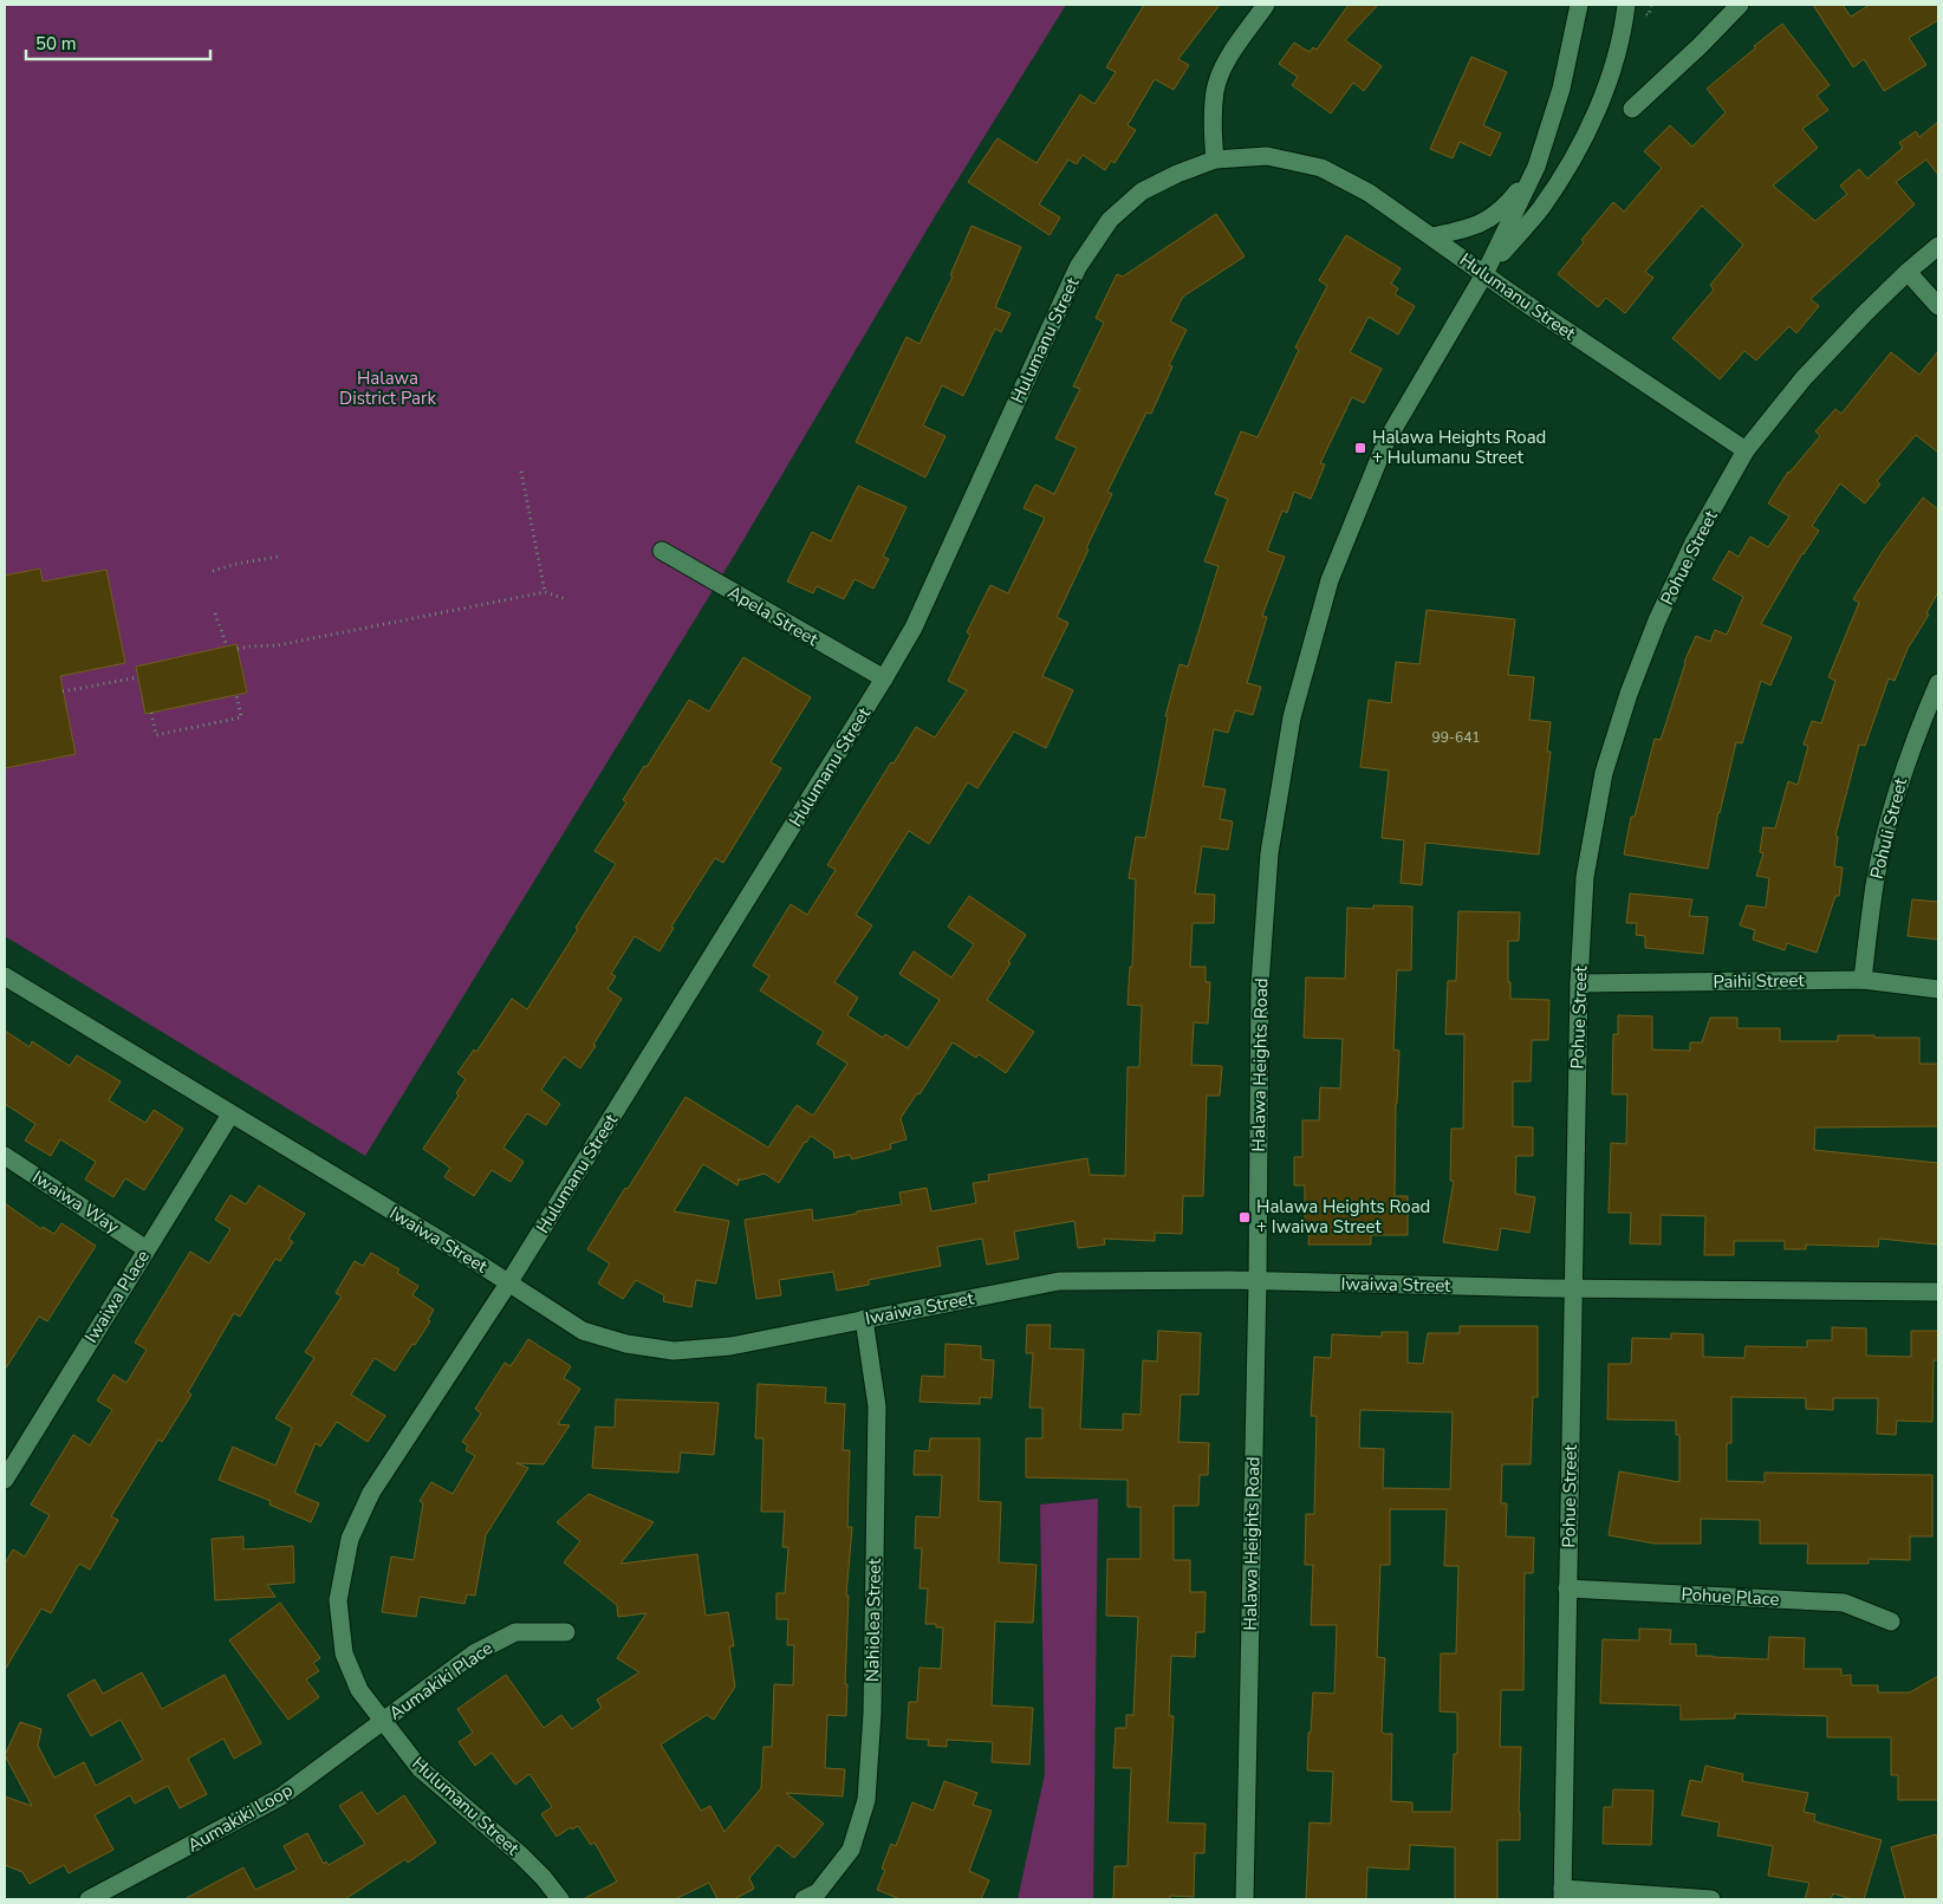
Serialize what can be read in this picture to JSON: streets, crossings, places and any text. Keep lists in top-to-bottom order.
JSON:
{
  "streets": {
    "street": [
      "Hulumanu Street",
      "Pohue Street",
      "Apela Street",
      "Pohuli Street",
      "Paihi Street",
      "Halawa Heights Road",
      "Iwaiwa Way",
      "Iwaiwa Street",
      "Iwaiwa Place",
      "Pohue Place",
      "Nahiolea Street",
      "Aumakiki Place",
      "Aumakiki Loop"
    ]
  },
  "crossings": [
    ["Hulumanu Street", "Pohue Street"],
    ["Hulumanu Street", "Apela Street"],
    ["Hulumanu Street", "Halawa Heights Road"],
    ["Hulumanu Street", "Iwaiwa Street"],
    ["Hulumanu Street", "Aumakiki Place"],
    ["Hulumanu Street", "Aumakiki Loop"],
    ["Pohue Street", "Paihi Street"],
    ["Pohue Street", "Iwaiwa Street"],
    ["Pohue Street", "Pohue Place"],
    ["Pohuli Street", "Paihi Street"],
    ["Halawa Heights Road", "Iwaiwa Street"],
    ["Iwaiwa Way", "Iwaiwa Place"],
    ["Iwaiwa Street", "Iwaiwa Place"],
    ["Iwaiwa Street", "Nahiolea Street"],
    ["Aumakiki Place", "Aumakiki Loop"]
  ],
  "parks": ["Halawa District Park"],
  "places": {
    "transit": ["Halawa Heights Road + Hulumanu Street", "Halawa Heights Road + Iwaiwa Street"]
  },
  "house_numbers": ["99-641"],
  "scale_bar": "50 m"
}
